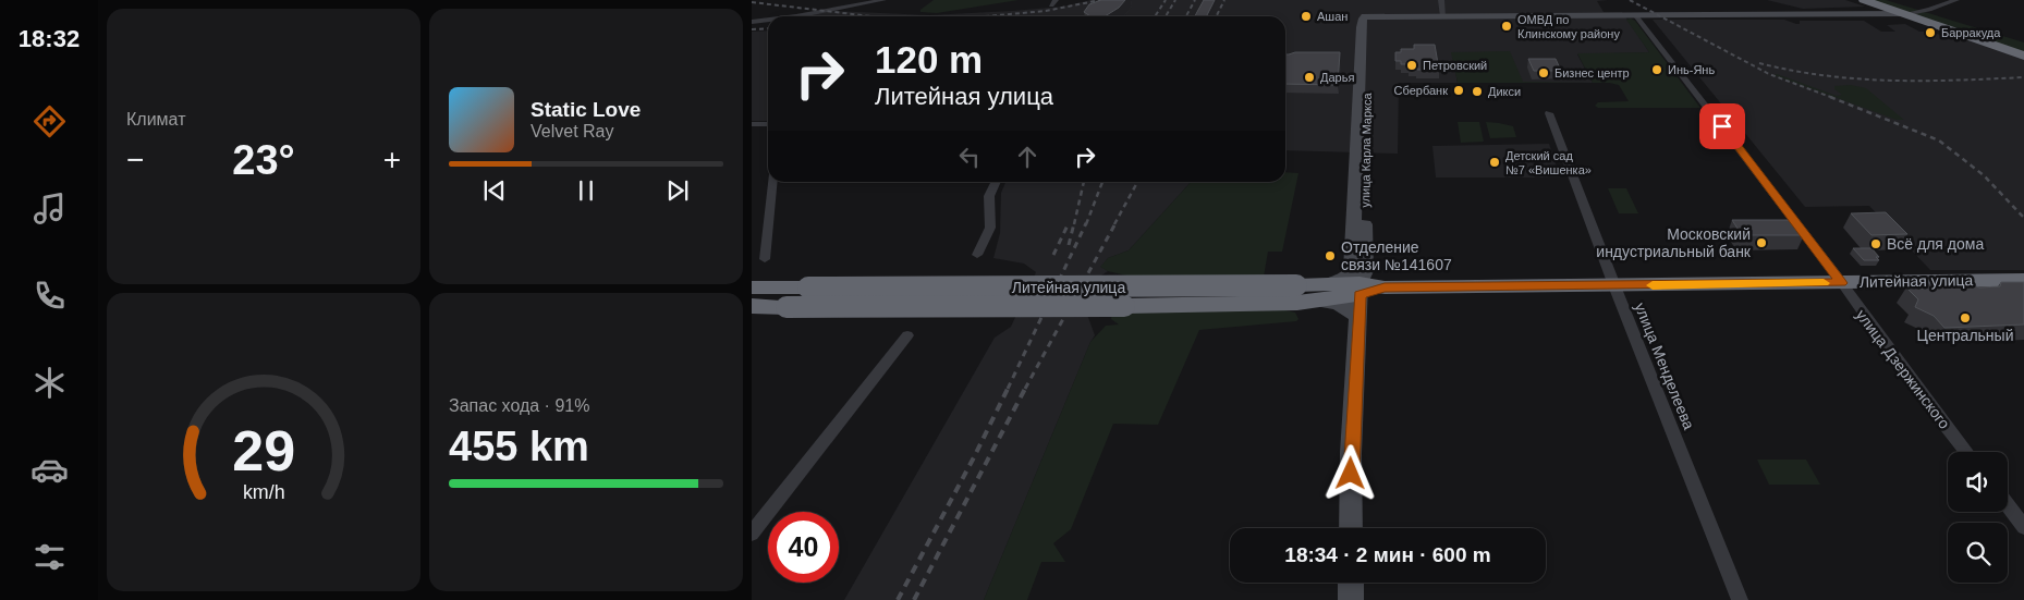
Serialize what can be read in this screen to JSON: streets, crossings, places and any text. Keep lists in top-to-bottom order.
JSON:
{
  "streets": {
    "highway": ["Литейная улица"],
    "street": ["улица Карла Маркса", "улица Менделеева", "улица Дзержинского"]
  },
  "crossings": [
    ["улица Карла Маркса", "Литейная улица"],
    ["Литейная улица", "улица Менделеева"],
    ["Литейная улица", "улица Дзержинского"]
  ],
  "places": [
    "Ашан",
    "ОМВД по Клинскому району",
    "Барракуда",
    "Петровский",
    "Инь-Янь",
    "Бизнес центр",
    "Дарья",
    "Сбербанк",
    "Дикси",
    "Детский сад №7 «Вишенка»",
    "Московский индустриальный банк",
    "Всё для дома",
    "Отделение связи №141607",
    "Центральный"
  ],
  "page": {
    "tabs": "18:32",
    "tile": [
      "Климат",
      ["Запас хода · 91%", "455 km"]
    ],
    "turn": ["120 m", "Литейная улица"],
    "song": ["Static Love", "Velvet Ray"],
    "heat": ["−", "23°", "+"],
    "limit": "40",
    "trip": "18:34 · 2 мин · 600 m",
    "gauge": ["29", "km/h"]
  }
}
